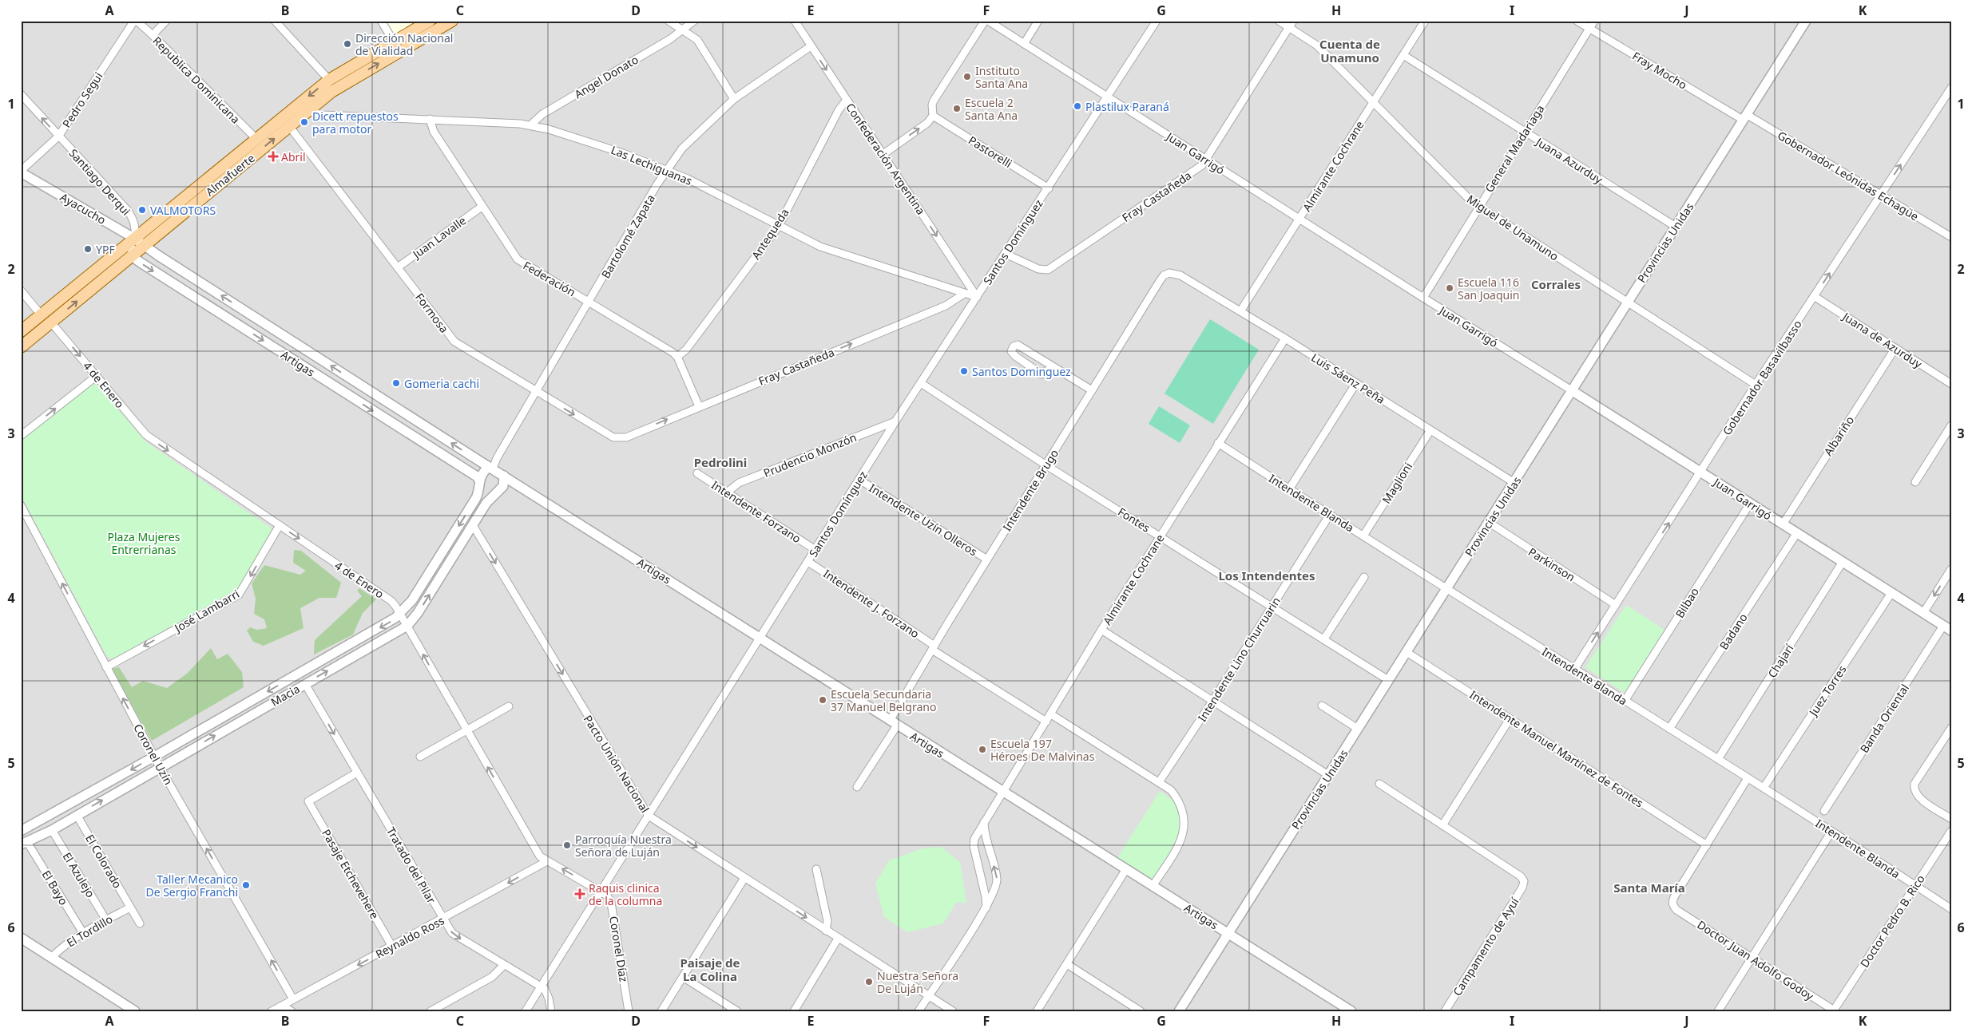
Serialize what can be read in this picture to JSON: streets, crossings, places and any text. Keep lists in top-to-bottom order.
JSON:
{
  "streets": {
    "main road": ["Almafuerte"],
    "street": [
      "Fray Mocho",
      "Angel Donato",
      "Republica Dominicana",
      "Pedro Segui",
      "General Madariaga",
      "Pastorelli",
      "Juan Garrigó",
      "Confederación Argentina",
      "Juana Azurduy",
      "Las Lechiguanas",
      "Almirante Cochrane",
      "Gobernador Leónidas Echagüe",
      "Santiago Derqui",
      "Fray Castañeda",
      "Ayacucho",
      "Miguel de Unamuno",
      "Antequeda",
      "Bartolomé Zapata",
      "Juan Lavalle",
      "Santos Domínguez",
      "Provincias Unidas",
      "Federación",
      "Formosa",
      "Juana de Azurduy",
      "Artigas",
      "Gobernador Basavilbasso",
      "Luis Sáenz Peña",
      "4 de Enero",
      "Albariño",
      "Prudencio Monzón",
      "Maglioni",
      "Intendente Brugo",
      "Intendente Blanda",
      "Intendente Forzano",
      "Intendente Uzín Olleros",
      "Fontes",
      "Parkinson",
      "Bilbao",
      "Intendente J. Forzano",
      "José Lambarri",
      "Badano",
      "Intendente Lino Churruarin",
      "Chajarí",
      "Juez Torres",
      "Macia",
      "Banda Oriental",
      "Intendente Manuel Martínez de Fontes",
      "Coronel Uzín",
      "Pacto Unión Nacional",
      "El Colorado",
      "Tratado del Pilar",
      "Pasaje Etchevehere",
      "El Azulejo",
      "El Bayo",
      "Doctor Pedro B. Rico",
      "El Tordillo",
      "Reynaldo Ross",
      "Campamento de Ayuí",
      "Coronel Díaz",
      "Doctor Juan Adolfo Godoy"
    ]
  },
  "crossings": [
    ["Fray Mocho", "General Madariaga"],
    ["Fray Mocho", "Gobernador Leónidas Echagüe"],
    ["Fray Mocho", "Provincias Unidas"],
    ["Angel Donato", "Las Lechiguanas"],
    ["Republica Dominicana", "Pedro Segui"],
    ["Republica Dominicana", "Almafuerte"],
    ["Pedro Segui", "Santiago Derqui"],
    ["Pedro Segui", "Ayacucho"],
    ["General Madariaga", "Juan Garrigó"],
    ["General Madariaga", "Juana Azurduy"],
    ["General Madariaga", "Miguel de Unamuno"],
    ["Pastorelli", "Santos Domínguez"],
    ["Juan Garrigó", "Almirante Cochrane"],
    ["Juan Garrigó", "Fray Castañeda"],
    ["Juan Garrigó", "Santos Domínguez"],
    ["Juan Garrigó", "Provincias Unidas"],
    ["Juan Garrigó", "Gobernador Basavilbasso"],
    ["Juan Garrigó", "Albariño"],
    ["Juan Garrigó", "Bilbao"],
    ["Juan Garrigó", "Badano"],
    ["Juan Garrigó", "Chajarí"],
    ["Juan Garrigó", "Juez Torres"],
    ["Juan Garrigó", "Banda Oriental"],
    ["Confederación Argentina", "Las Lechiguanas"],
    ["Confederación Argentina", "Antequeda"],
    ["Confederación Argentina", "Bartolomé Zapata"],
    ["Confederación Argentina", "Santos Domínguez"],
    ["Juana Azurduy", "Almirante Cochrane"],
    ["Juana Azurduy", "Provincias Unidas"],
    ["Las Lechiguanas", "Almafuerte"],
    ["Las Lechiguanas", "Fray Castañeda"],
    ["Las Lechiguanas", "Antequeda"],
    ["Las Lechiguanas", "Bartolomé Zapata"],
    ["Las Lechiguanas", "Santos Domínguez"],
    ["Las Lechiguanas", "Federación"],
    ["Almirante Cochrane", "Miguel de Unamuno"],
    ["Almirante Cochrane", "Artigas"],
    ["Almirante Cochrane", "Luis Sáenz Peña"],
    ["Almirante Cochrane", "Intendente Blanda"],
    ["Almirante Cochrane", "Fontes"],
    ["Almirante Cochrane", "Intendente J. Forzano"],
    ["Almafuerte", "Santiago Derqui"],
    ["Almafuerte", "Ayacucho"],
    ["Almafuerte", "Formosa"],
    ["Almafuerte", "Artigas"],
    ["Almafuerte", "4 de Enero"],
    ["Gobernador Leónidas Echagüe", "Provincias Unidas"],
    ["Gobernador Leónidas Echagüe", "Gobernador Basavilbasso"],
    ["Santiago Derqui", "Ayacucho"],
    ["Fray Castañeda", "Miguel de Unamuno"],
    ["Fray Castañeda", "Santos Domínguez"],
    ["Fray Castañeda", "Federación"],
    ["Fray Castañeda", "Formosa"],
    ["Ayacucho", "Artigas"],
    ["Miguel de Unamuno", "Provincias Unidas"],
    ["Miguel de Unamuno", "Gobernador Basavilbasso"],
    ["Antequeda", "Federación"],
    ["Bartolomé Zapata", "Federación"],
    ["Bartolomé Zapata", "Formosa"],
    ["Bartolomé Zapata", "Artigas"],
    ["Bartolomé Zapata", "Macia"],
    ["Juan Lavalle", "Federación"],
    ["Juan Lavalle", "Formosa"],
    ["Santos Domínguez", "Artigas"],
    ["Santos Domínguez", "4 de Enero"],
    ["Santos Domínguez", "Prudencio Monzón"],
    ["Santos Domínguez", "Intendente Forzano"],
    ["Santos Domínguez", "Intendente Uzín Olleros"],
    ["Santos Domínguez", "Fontes"],
    ["Santos Domínguez", "Intendente J. Forzano"],
    ["Santos Domínguez", "Pacto Unión Nacional"],
    ["Santos Domínguez", "Tratado del Pilar"],
    ["Santos Domínguez", "Coronel Díaz"],
    ["Provincias Unidas", "Artigas"],
    ["Provincias Unidas", "Luis Sáenz Peña"],
    ["Provincias Unidas", "Intendente Blanda"],
    ["Provincias Unidas", "Fontes"],
    ["Provincias Unidas", "Parkinson"],
    ["Provincias Unidas", "Intendente Manuel Martínez de Fontes"],
    ["Juana de Azurduy", "Gobernador Basavilbasso"],
    ["Juana de Azurduy", "Albariño"],
    ["Artigas", "Intendente Brugo"],
    ["Artigas", "Macia"],
    ["Gobernador Basavilbasso", "Intendente Blanda"],
    ["Gobernador Basavilbasso", "Parkinson"],
    ["Luis Sáenz Peña", "Maglioni"],
    ["Luis Sáenz Peña", "Intendente Brugo"],
    ["4 de Enero", "José Lambarri"],
    ["4 de Enero", "Macia"],
    ["4 de Enero", "Reynaldo Ross"],
    ["4 de Enero", "Coronel Díaz"],
    ["Prudencio Monzón", "Intendente Forzano"],
    ["Maglioni", "Intendente Blanda"],
    ["Intendente Brugo", "Intendente Uzín Olleros"],
    ["Intendente Brugo", "Fontes"],
    ["Intendente Brugo", "Intendente J. Forzano"],
    ["Intendente Blanda", "Bilbao"],
    ["Intendente Blanda", "Badano"],
    ["Intendente Blanda", "Intendente Lino Churruarin"],
    ["Intendente Blanda", "Chajarí"],
    ["Intendente Blanda", "Juez Torres"],
    ["Intendente Blanda", "Doctor Pedro B. Rico"],
    ["Fontes", "Intendente Lino Churruarin"],
    ["José Lambarri", "Coronel Uzín"],
    ["Macia", "Coronel Uzín"],
    ["Macia", "Pacto Unión Nacional"],
    ["Macia", "El Colorado"],
    ["Macia", "Tratado del Pilar"],
    ["Macia", "El Azulejo"],
    ["Macia", "El Bayo"],
    ["Intendente Manuel Martínez de Fontes", "Doctor Juan Adolfo Godoy"],
    ["Coronel Uzín", "Reynaldo Ross"],
    ["El Colorado", "El Tordillo"],
    ["Tratado del Pilar", "Pasaje Etchevehere"],
    ["Tratado del Pilar", "Reynaldo Ross"],
    ["Pasaje Etchevehere", "Reynaldo Ross"],
    ["El Azulejo", "El Tordillo"],
    ["El Bayo", "El Tordillo"],
    ["Doctor Pedro B. Rico", "Doctor Juan Adolfo Godoy"]
  ],
  "one_way": [
    "Confederación Argentina",
    "Fray Castañeda",
    "Gobernador Basavilbasso",
    "José Lambarri",
    "Coronel Uzín",
    "Pacto Unión Nacional",
    "Tratado del Pilar",
    "Reynaldo Ross"
  ],
  "districts": [
    "Cuenta de Unamuno",
    "Corrales",
    "Pedrolini",
    "Los Intendentes",
    "Santa María",
    "Paisaje de La Colina"
  ],
  "parks": ["Plaza Mujeres Entrerrianas"],
  "places": {
    "other": [
      "Dirección Nacional de Vialidad",
      "Instituto Santa Ana",
      "Plastilux Paraná",
      "Escuela 2 Santa Ana",
      "Dicett repuestos para motor",
      "VALMOTORS",
      "YPF",
      "Escuela 116 San Joaquin",
      "Santos Dominguez",
      "Gomeria cachi",
      "Escuela Secundaria 37 Manuel Belgrano",
      "Escuela 197 Héroes De Malvinas",
      "Parroquía Nuestra Señora de Luján",
      "Taller Mecanico De Sergio Franchi",
      "Nuestra Señora De Luján"
    ],
    "health": ["Abril", "Raquis clinica de la columna"]
  },
  "grid": {
    "columns": [
      "A",
      "B",
      "C",
      "D",
      "E",
      "F",
      "G",
      "H",
      "I",
      "J",
      "K"
    ],
    "rows": [
      "1",
      "2",
      "3",
      "4",
      "5",
      "6"
    ]
  }
}
